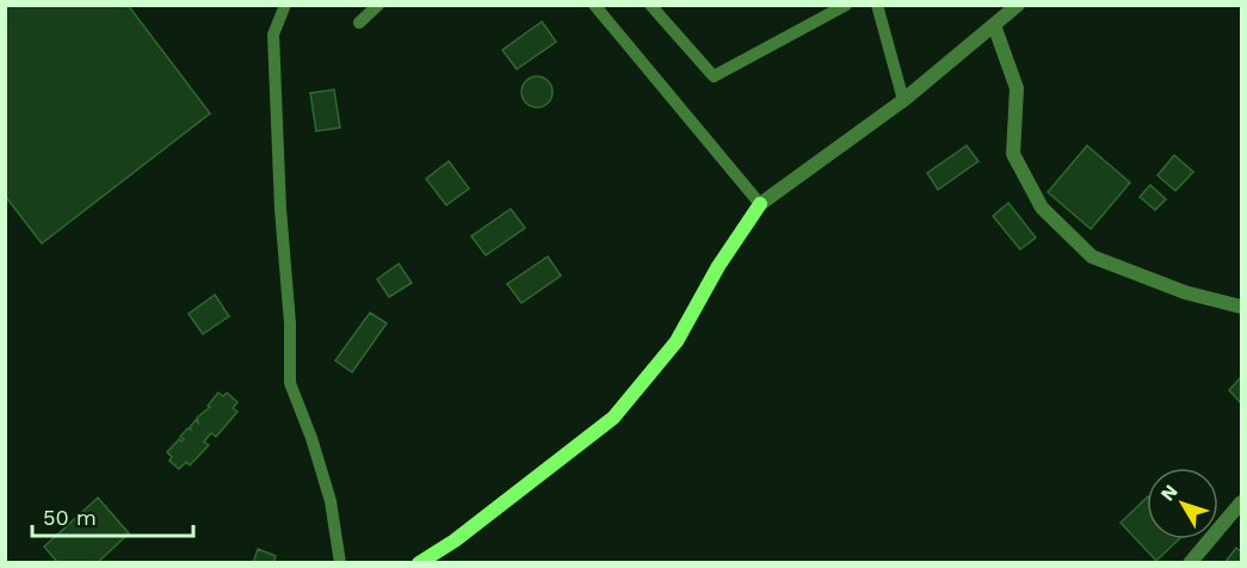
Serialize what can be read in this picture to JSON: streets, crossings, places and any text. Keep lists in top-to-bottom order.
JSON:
{
  "scale_bar": "50 m",
  "north": "top left"
}
